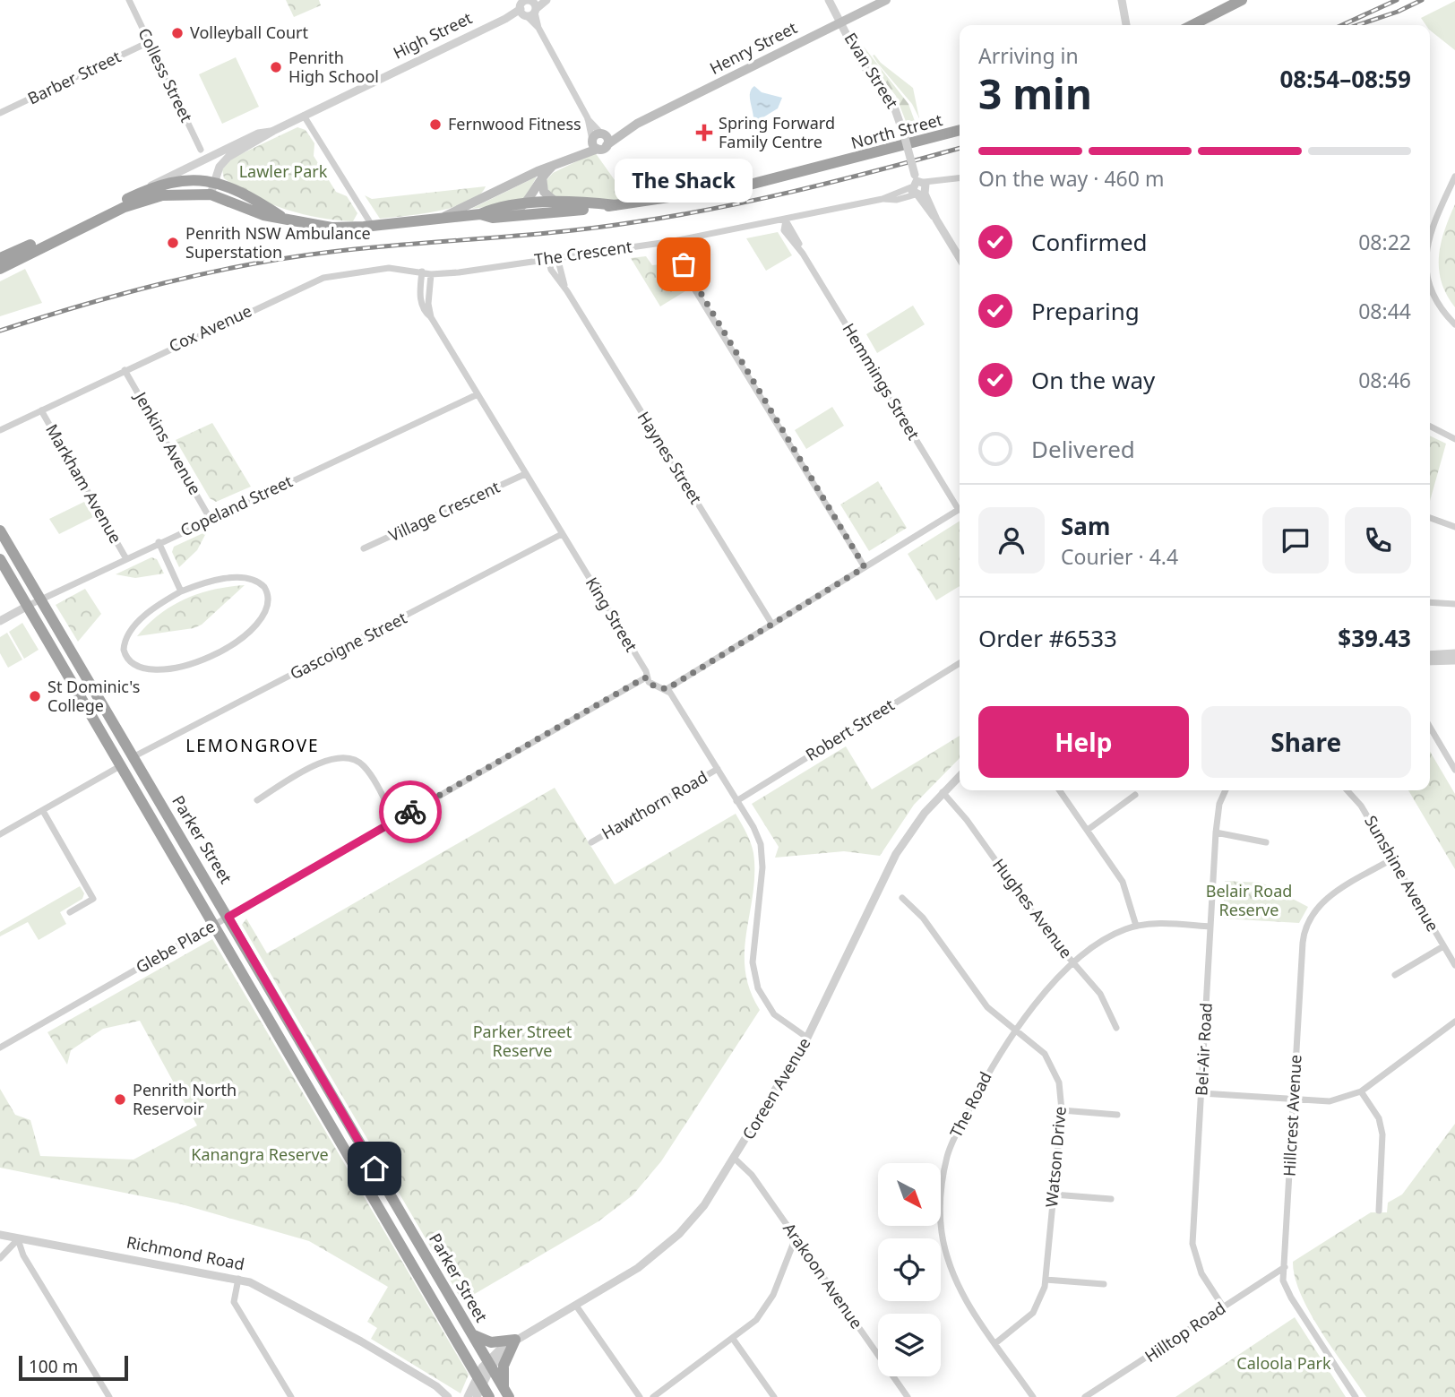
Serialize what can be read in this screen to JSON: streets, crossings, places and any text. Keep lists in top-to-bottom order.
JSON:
{
  "streets": {
    "highway": ["North Street", "Parker Street"],
    "main road": ["Henry Street"],
    "street": [
      "High Street",
      "Evan Street",
      "Colless Street",
      "Barber Street",
      "The Crescent",
      "Cox Avenue",
      "Hemmings Street",
      "Jenkins Avenue",
      "Haynes Street",
      "Markham Avenue",
      "Copeland Street",
      "Village Crescent",
      "King Street",
      "Gascoigne Street",
      "Robert Street",
      "Hawthorn Road",
      "Sunshine Avenue",
      "Hughes Avenue",
      "Glebe Place",
      "Bel-Air Road",
      "Coreen Avenue",
      "The Road",
      "Hillcrest Avenue",
      "Watson Drive",
      "Richmond Road",
      "Arakoon Avenue",
      "Hilltop Road"
    ]
  },
  "crossings": [
    ["Henry Street", "Evan Street"],
    ["Evan Street", "The Crescent"],
    ["Colless Street", "Barber Street"],
    ["The Crescent", "Cox Avenue"],
    ["The Crescent", "Hemmings Street"],
    ["The Crescent", "Haynes Street"],
    ["The Crescent", "King Street"],
    ["Cox Avenue", "Jenkins Avenue"],
    ["Cox Avenue", "Markham Avenue"],
    ["Cox Avenue", "King Street"],
    ["Jenkins Avenue", "Copeland Street"],
    ["Markham Avenue", "Copeland Street"],
    ["Copeland Street", "King Street"],
    ["Copeland Street", "Parker Street"],
    ["Village Crescent", "King Street"],
    ["King Street", "Gascoigne Street"],
    ["King Street", "Glebe Place"],
    ["Gascoigne Street", "Parker Street"],
    ["Parker Street", "Glebe Place"],
    ["Parker Street", "Coreen Avenue"],
    ["Sunshine Avenue", "Hillcrest Avenue"],
    ["Hughes Avenue", "Coreen Avenue"],
    ["Hughes Avenue", "The Road"],
    ["Bel-Air Road", "The Road"],
    ["Bel-Air Road", "Hilltop Road"],
    ["Coreen Avenue", "Arakoon Avenue"],
    ["The Road", "Watson Drive"],
    ["Hillcrest Avenue", "Hilltop Road"]
  ],
  "districts": ["LEMONGROVE"],
  "parks": [
    "Lawler Park",
    "Belair Road Reserve",
    "Parker Street Reserve",
    "Kanangra Reserve",
    "Caloola Park"
  ],
  "places": {
    "other": [
      "Volleyball Court",
      "Penrith High School",
      "Fernwood Fitness",
      "Penrith NSW Ambulance Superstation",
      "The Shack",
      "St Dominic's College",
      "Penrith North Reservoir"
    ],
    "health": ["Spring Forward Family Centre"]
  },
  "scale_bar": "100 m",
  "north": "bottom right",
  "page": {
    "heading": ["3 min", "Arriving in", "08:54–08:59"],
    "panel": [
      "Sam",
      "Courier · 4.4",
      "Order #6533",
      "$39.43"
    ],
    "bar": "On the way · 460 m",
    "bubble": "The Shack",
    "list": [
      ["Confirmed", "08:22"],
      ["Preparing", "08:44"],
      ["On the way", "08:46"],
      "Delivered"
    ],
    "buttons": ["Help", "Share"],
    "scale": "100 m"
  }
}
